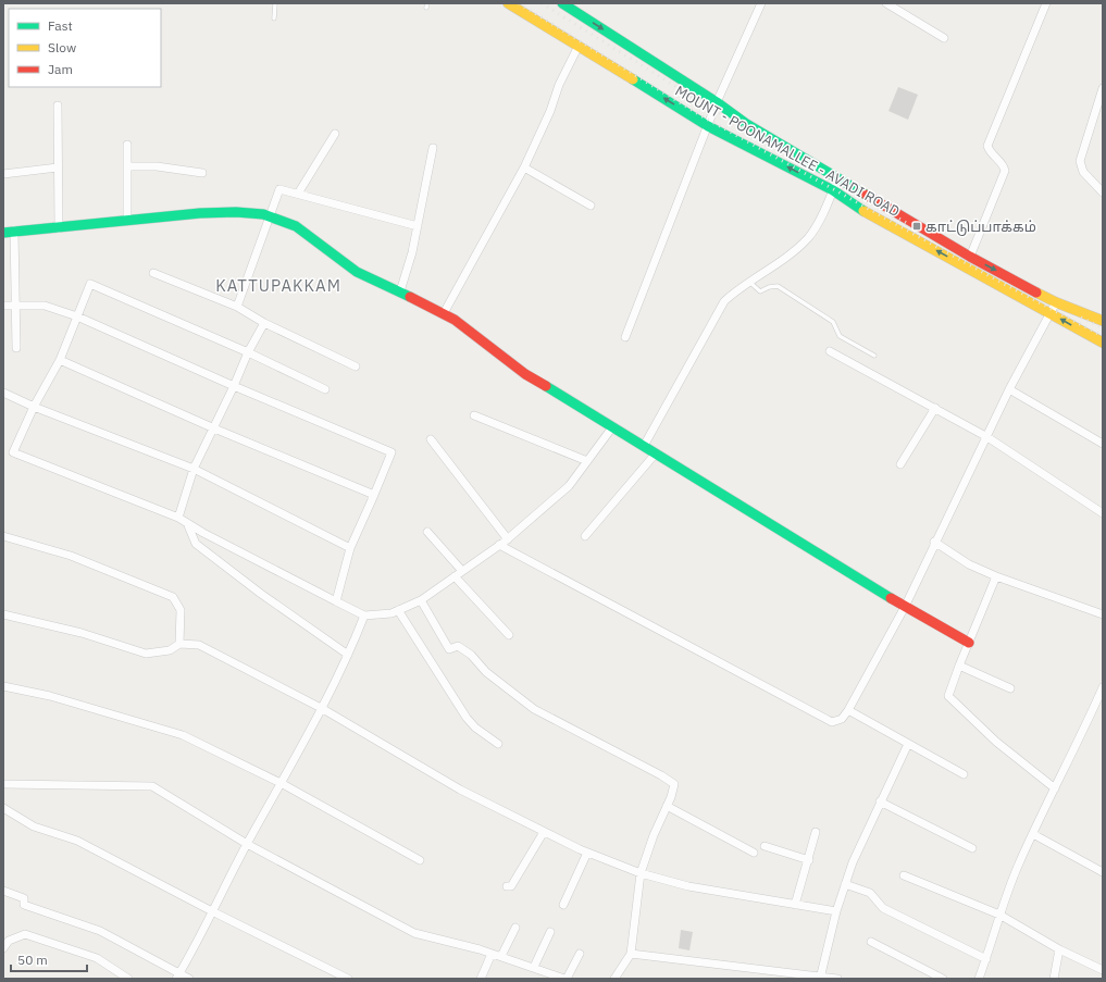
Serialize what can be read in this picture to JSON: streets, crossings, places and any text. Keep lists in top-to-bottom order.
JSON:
{
  "streets": {
    "main road": ["MOUNT - POONAMALLEE - AVADI ROAD"]
  },
  "districts": ["KATTUPAKKAM"],
  "places": {
    "transit": ["காட்டுப்பாக்கம்"]
  },
  "legend": ["Fast", "Slow", "Jam"],
  "scale_bar": "50 m"
}
